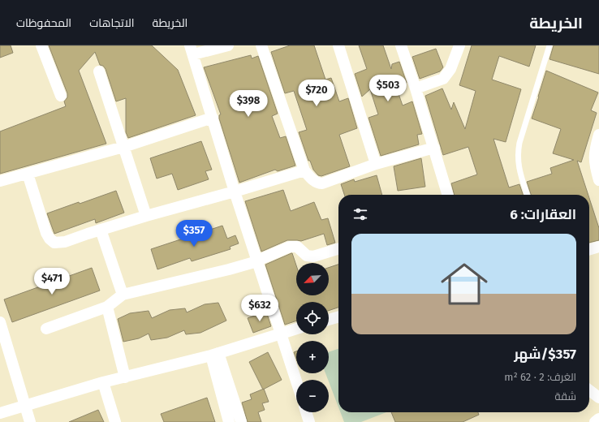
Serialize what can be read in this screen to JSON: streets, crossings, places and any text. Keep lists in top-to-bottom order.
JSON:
{
  "north": "bottom left",
  "page": {
    "header": "الخريطة",
    "nav": ["الخريطة", "الاتجاهات", "المحفوظات"],
    "price": [
      "$503",
      "$720",
      "$398",
      "$357",
      "$471",
      "$632"
    ],
    "heading": "العقارات: 6",
    "list": [
      {
        "name": "$357/شهر",
        "note": "الغرف: 2 · 62 m² · شقة"
      }
    ],
    "map_buttons": ["+", "−"]
  }
}
